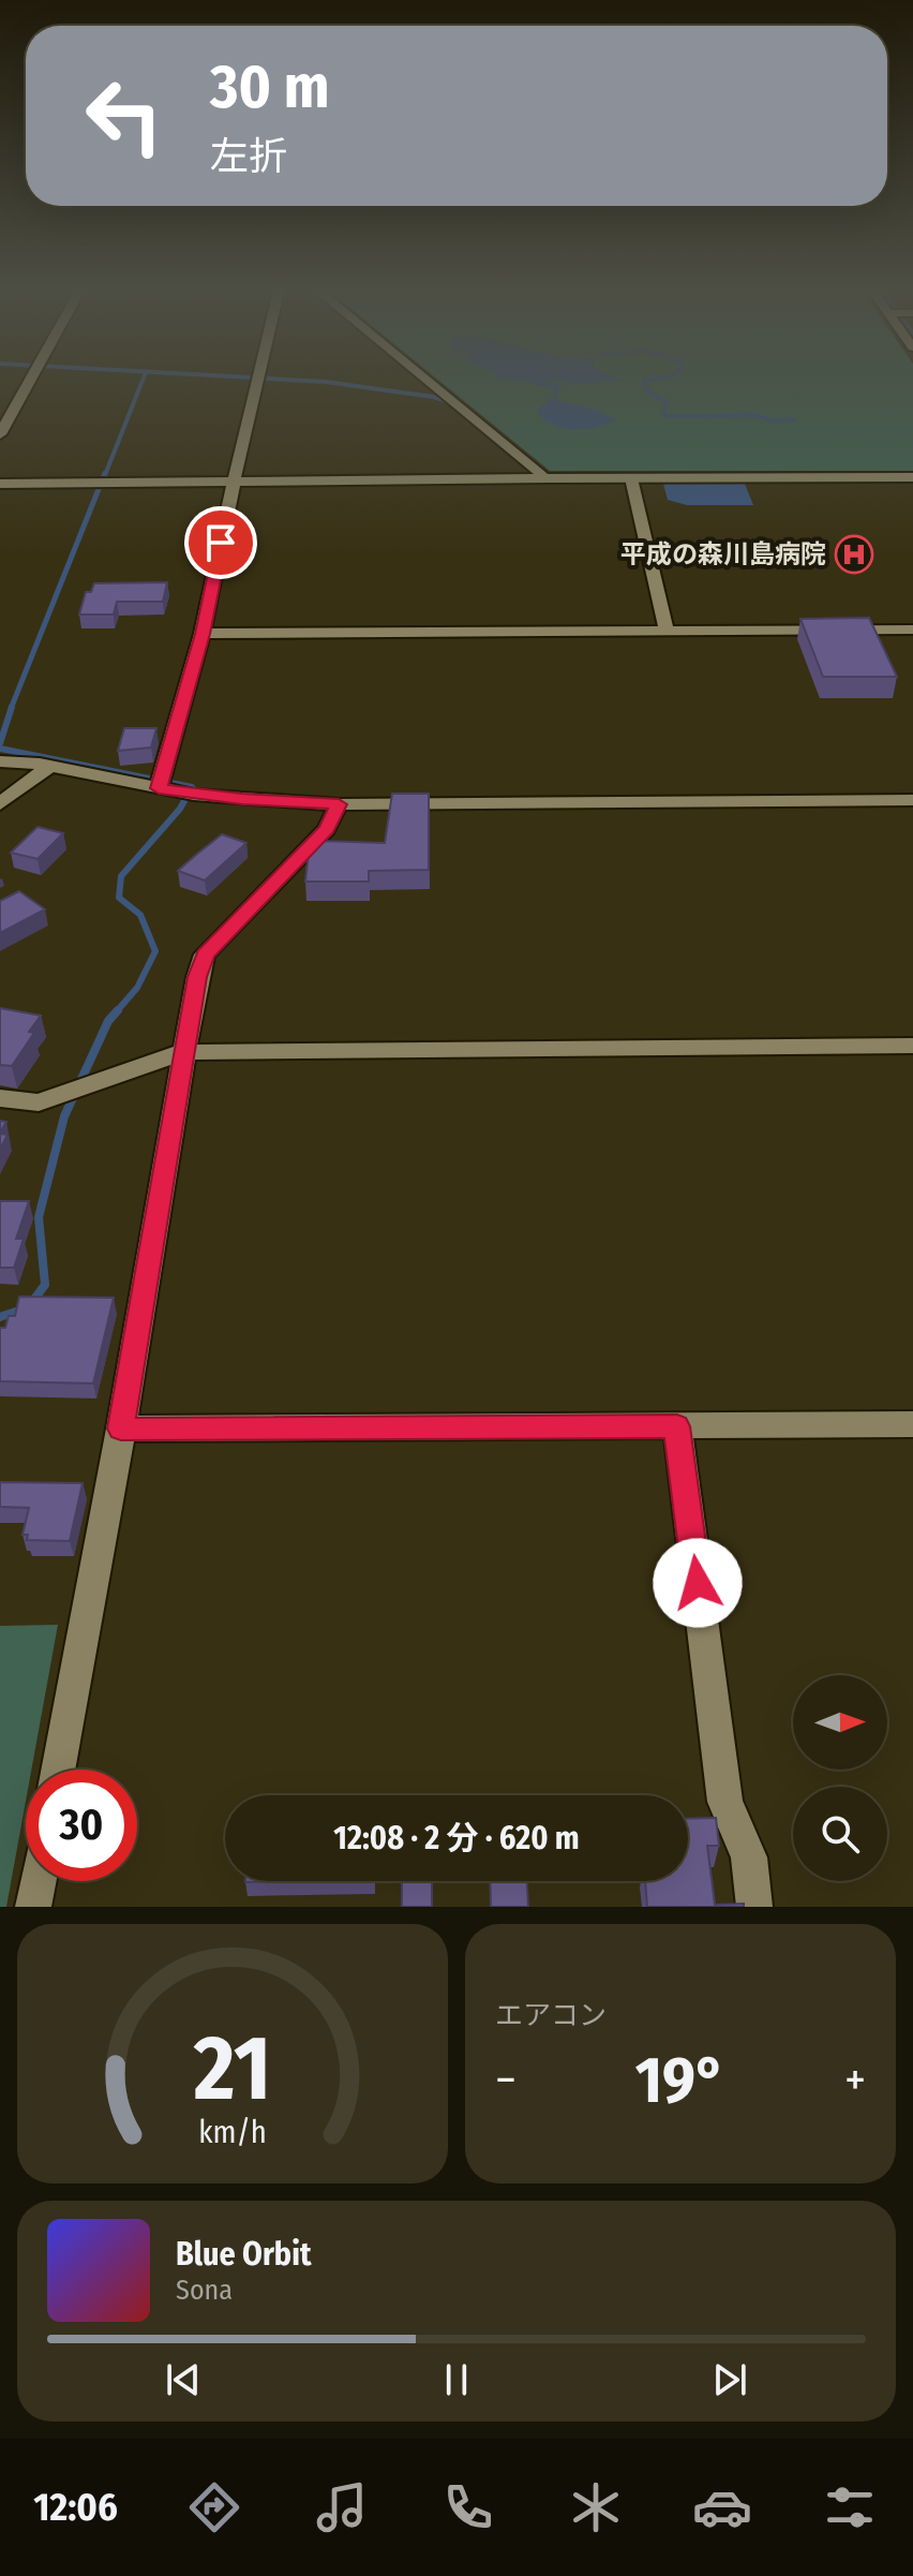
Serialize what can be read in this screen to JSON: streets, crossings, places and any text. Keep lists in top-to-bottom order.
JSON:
{
  "places": {
    "hospital": ["平成の森川島病院"]
  },
  "north": "right",
  "page": {
    "turn": ["30 m", "左折"],
    "limit": "30",
    "trip": "12:08 · 2 分 · 620 m",
    "tile": "エアコン",
    "heat": ["−", "19°", "+"],
    "song": ["Blue Orbit", "Sona"],
    "tabs": "12:06",
    "gauge": ["21", "km/h"]
  }
}
